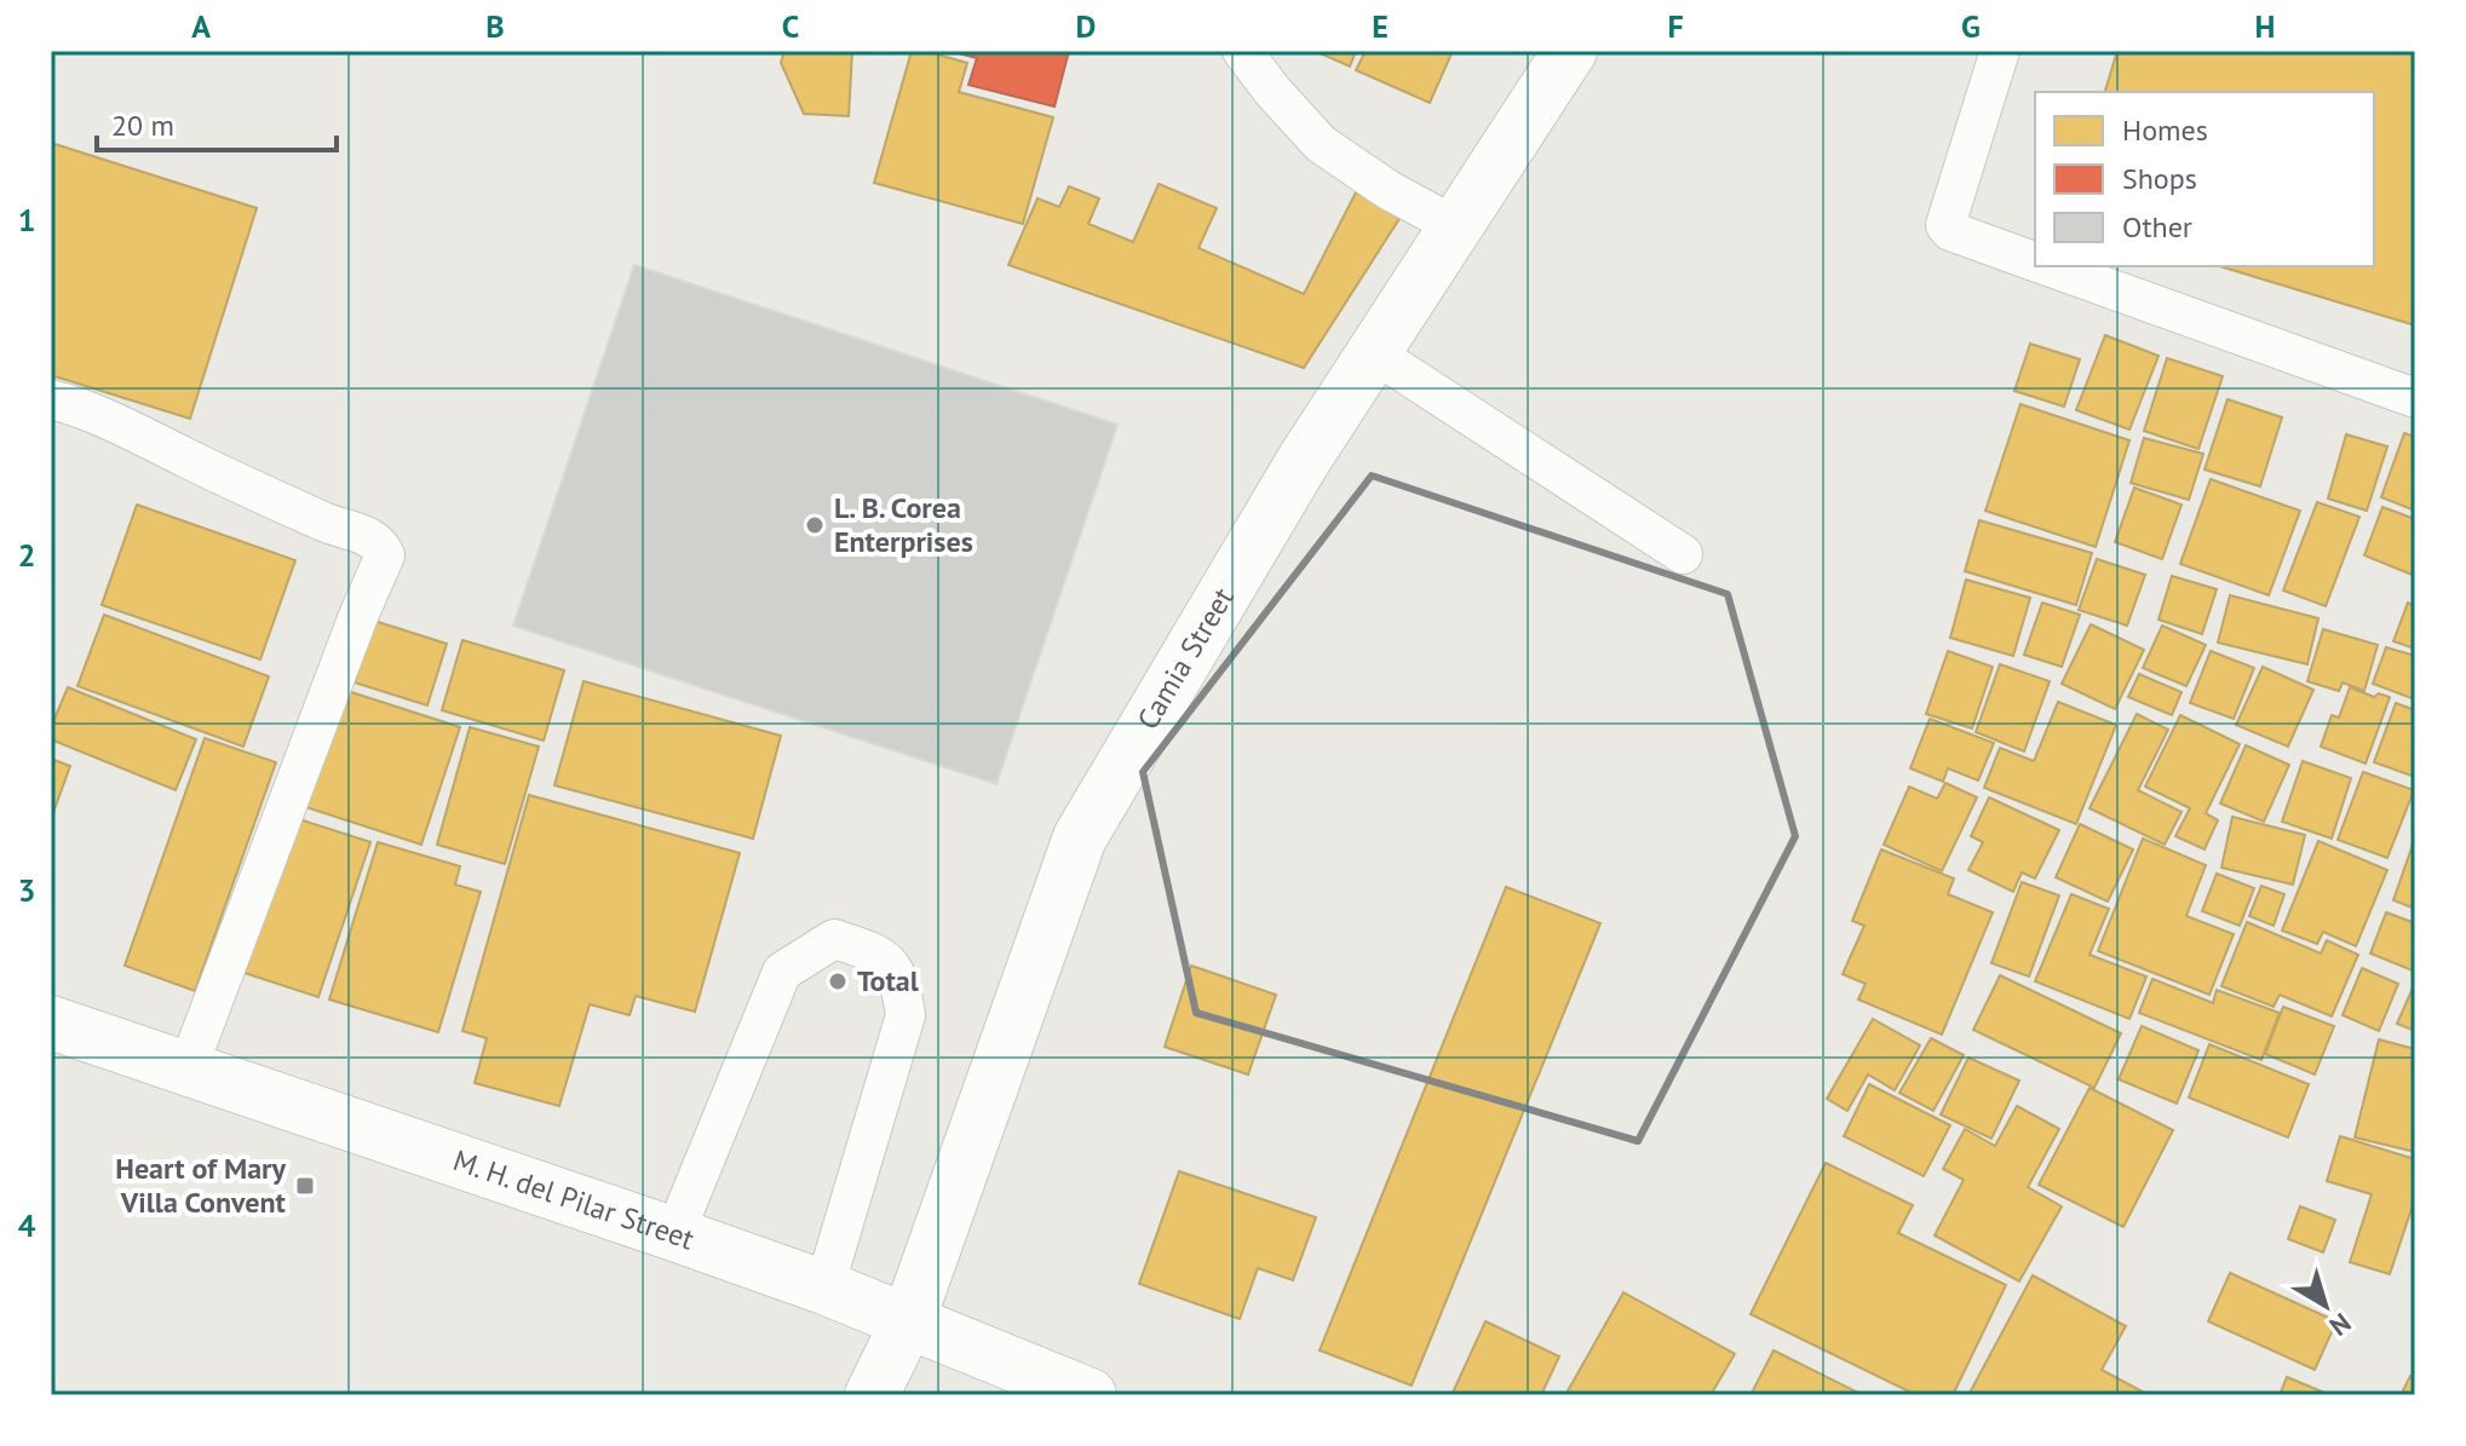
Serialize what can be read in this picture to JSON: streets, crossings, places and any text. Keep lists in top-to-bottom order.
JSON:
{
  "streets": {
    "street": ["Camia Street", "M. H. del Pilar Street"]
  },
  "crossings": [
    ["Camia Street", "M. H. del Pilar Street"]
  ],
  "places": {
    "other": ["L. B. Corea Enterprises", "Total"],
    "transit": ["Heart of Mary Villa Convent"]
  },
  "legend": ["Homes", "Shops", "Other"],
  "scale_bar": "20 m",
  "north": "bottom right",
  "grid": {
    "columns": [
      "A",
      "B",
      "C",
      "D",
      "E",
      "F",
      "G",
      "H"
    ],
    "rows": [
      "1",
      "2",
      "3",
      "4"
    ]
  }
}
